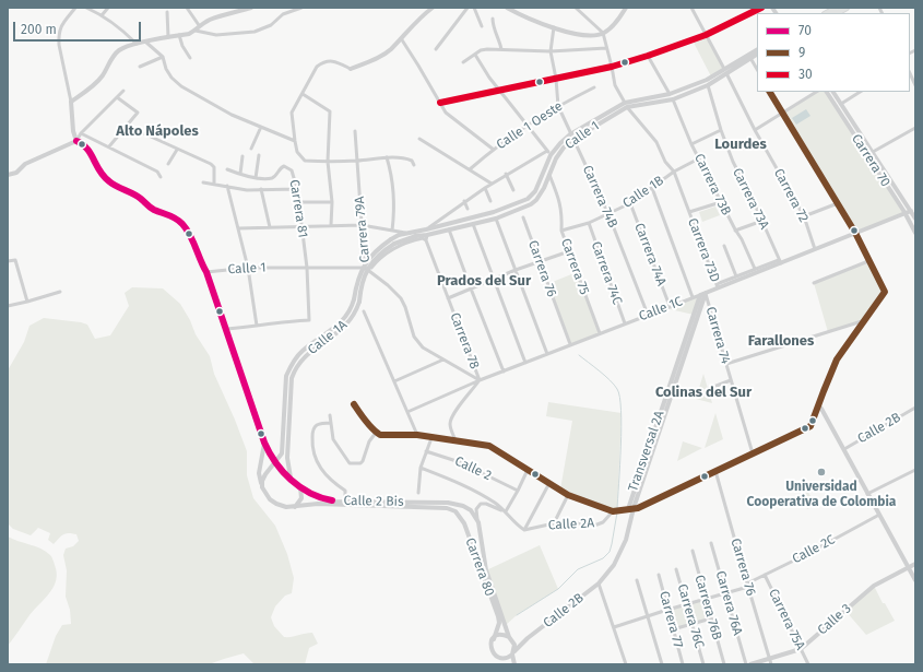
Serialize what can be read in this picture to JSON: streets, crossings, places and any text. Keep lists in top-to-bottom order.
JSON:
{
  "streets": {
    "street": [
      "Calle 1 Oeste",
      "Calle 1",
      "Carrera 70",
      "Carrera 73B",
      "Calle 1B",
      "Carrera 72",
      "Carrera 74B",
      "Carrera 73A",
      "Carrera 81",
      "Carrera 79A",
      "Carrera 73D",
      "Carrera 74A",
      "Carrera 75",
      "Carrera 76",
      "Carrera 74C",
      "Calle 1C",
      "Carrera 74",
      "Calle 1A",
      "Carrera 78",
      "Calle 2B",
      "Transversal 2A",
      "Calle 2",
      "Calle 2 Bis",
      "Calle 2A",
      "Calle 2C",
      "Carrera 80",
      "Carrera 76A",
      "Carrera 76B",
      "Carrera 76C",
      "Carrera 77",
      "Carrera 75A",
      "Calle 3"
    ]
  },
  "crossings": [
    ["Calle 1 Oeste", "Carrera 74B"],
    ["Calle 1", "Carrera 73B"],
    ["Calle 1", "Carrera 72"],
    ["Calle 1", "Carrera 74B"],
    ["Calle 1", "Carrera 73A"],
    ["Calle 1", "Carrera 81"],
    ["Calle 1", "Carrera 79A"],
    ["Calle 1", "Carrera 73D"],
    ["Calle 1", "Carrera 75"],
    ["Calle 1", "Calle 1A"],
    ["Calle 1", "Carrera 78"],
    ["Calle 1", "Calle 2 Bis"],
    ["Carrera 70", "Calle 1C"],
    ["Carrera 73B", "Calle 1B"],
    ["Carrera 73B", "Carrera 73D"],
    ["Calle 1B", "Carrera 74B"],
    ["Calle 1B", "Carrera 73D"],
    ["Calle 1B", "Carrera 74A"],
    ["Calle 1B", "Carrera 75"],
    ["Calle 1B", "Carrera 74C"],
    ["Calle 1B", "Carrera 74"],
    ["Carrera 72", "Calle 1C"],
    ["Carrera 74B", "Calle 1C"],
    ["Carrera 73A", "Calle 1C"],
    ["Carrera 81", "Calle 1A"],
    ["Carrera 79A", "Calle 1C"],
    ["Carrera 79A", "Carrera 78"],
    ["Carrera 73D", "Calle 1C"],
    ["Carrera 74A", "Calle 1C"],
    ["Carrera 75", "Calle 1C"],
    ["Carrera 76", "Calle 1C"],
    ["Carrera 76", "Calle 2C"],
    ["Carrera 76", "Calle 3"],
    ["Carrera 74C", "Calle 1C"],
    ["Calle 1C", "Carrera 74"],
    ["Calle 1C", "Carrera 78"],
    ["Calle 1C", "Transversal 2A"],
    ["Carrera 74", "Transversal 2A"],
    ["Calle 1A", "Carrera 78"],
    ["Calle 1A", "Calle 2 Bis"],
    ["Carrera 78", "Calle 2"],
    ["Calle 2B", "Carrera 80"],
    ["Transversal 2A", "Calle 2"],
    ["Calle 2", "Calle 2A"],
    ["Calle 2 Bis", "Carrera 80"],
    ["Calle 2C", "Carrera 76A"],
    ["Calle 2C", "Carrera 76B"],
    ["Calle 2C", "Carrera 76C"],
    ["Calle 2C", "Carrera 77"],
    ["Calle 2C", "Carrera 75A"],
    ["Carrera 75A", "Calle 3"]
  ],
  "districts": [
    "Alto Nápoles",
    "Lourdes",
    "Prados del Sur",
    "Farallones",
    "Colinas del Sur"
  ],
  "places": ["Universidad Cooperativa de Colombia"],
  "lines": ["transit line 30", "transit line 9", "transit line 70"],
  "legend": ["70", "9", "30"],
  "scale_bar": "200 m"
}
